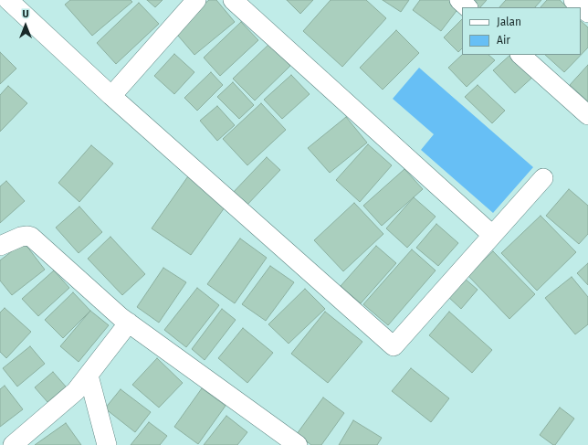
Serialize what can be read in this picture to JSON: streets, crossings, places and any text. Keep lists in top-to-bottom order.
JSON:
{
  "legend": ["Jalan", "Air"],
  "north": "top"
}
